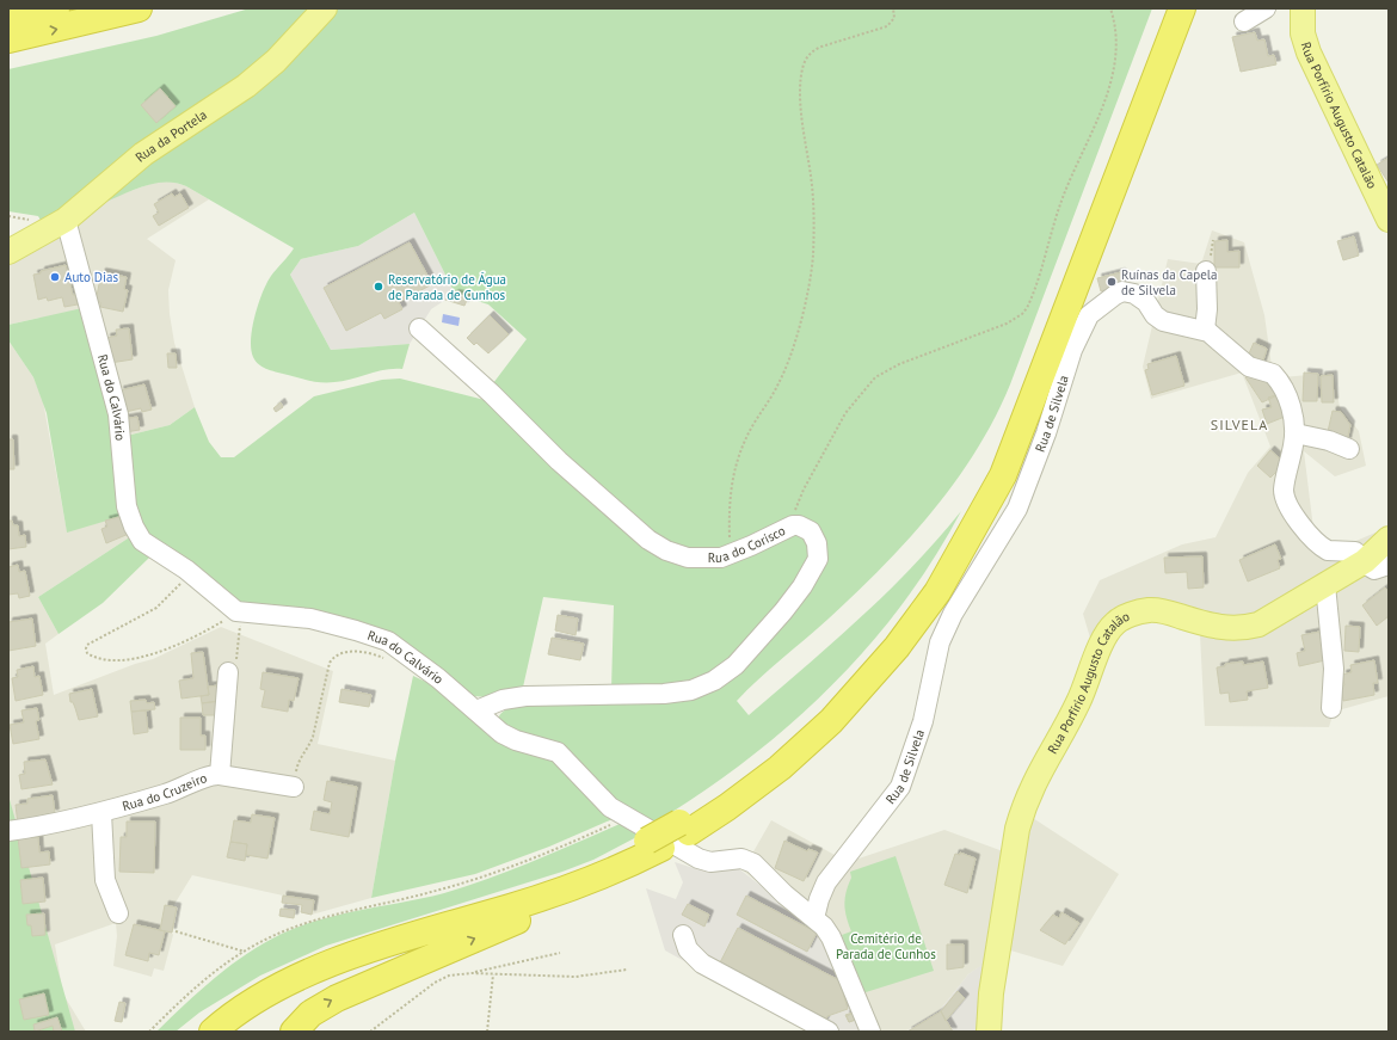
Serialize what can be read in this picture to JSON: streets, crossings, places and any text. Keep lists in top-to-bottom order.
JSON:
{
  "streets": {
    "main road": ["Rua Porfírio Augusto Catalão", "Rua da Portela"],
    "street": [
      "Rua do Calvário",
      "Rua de Silvela",
      "Rua do Corisco",
      "Rua do Cruzeiro"
    ]
  },
  "crossings": [
    ["Rua Porfírio Augusto Catalão", "Rua de Silvela"],
    ["Rua da Portela", "Rua do Calvário"],
    ["Rua do Calvário", "Rua de Silvela"],
    ["Rua do Calvário", "Rua do Corisco"]
  ],
  "districts": ["SILVELA"],
  "parks": ["Cemitério de Parada de Cunhos"],
  "places": ["Auto Dias", "Ruínas da Capela de Silvela", "Reservatório de Água de Parada de Cunhos"]
}
